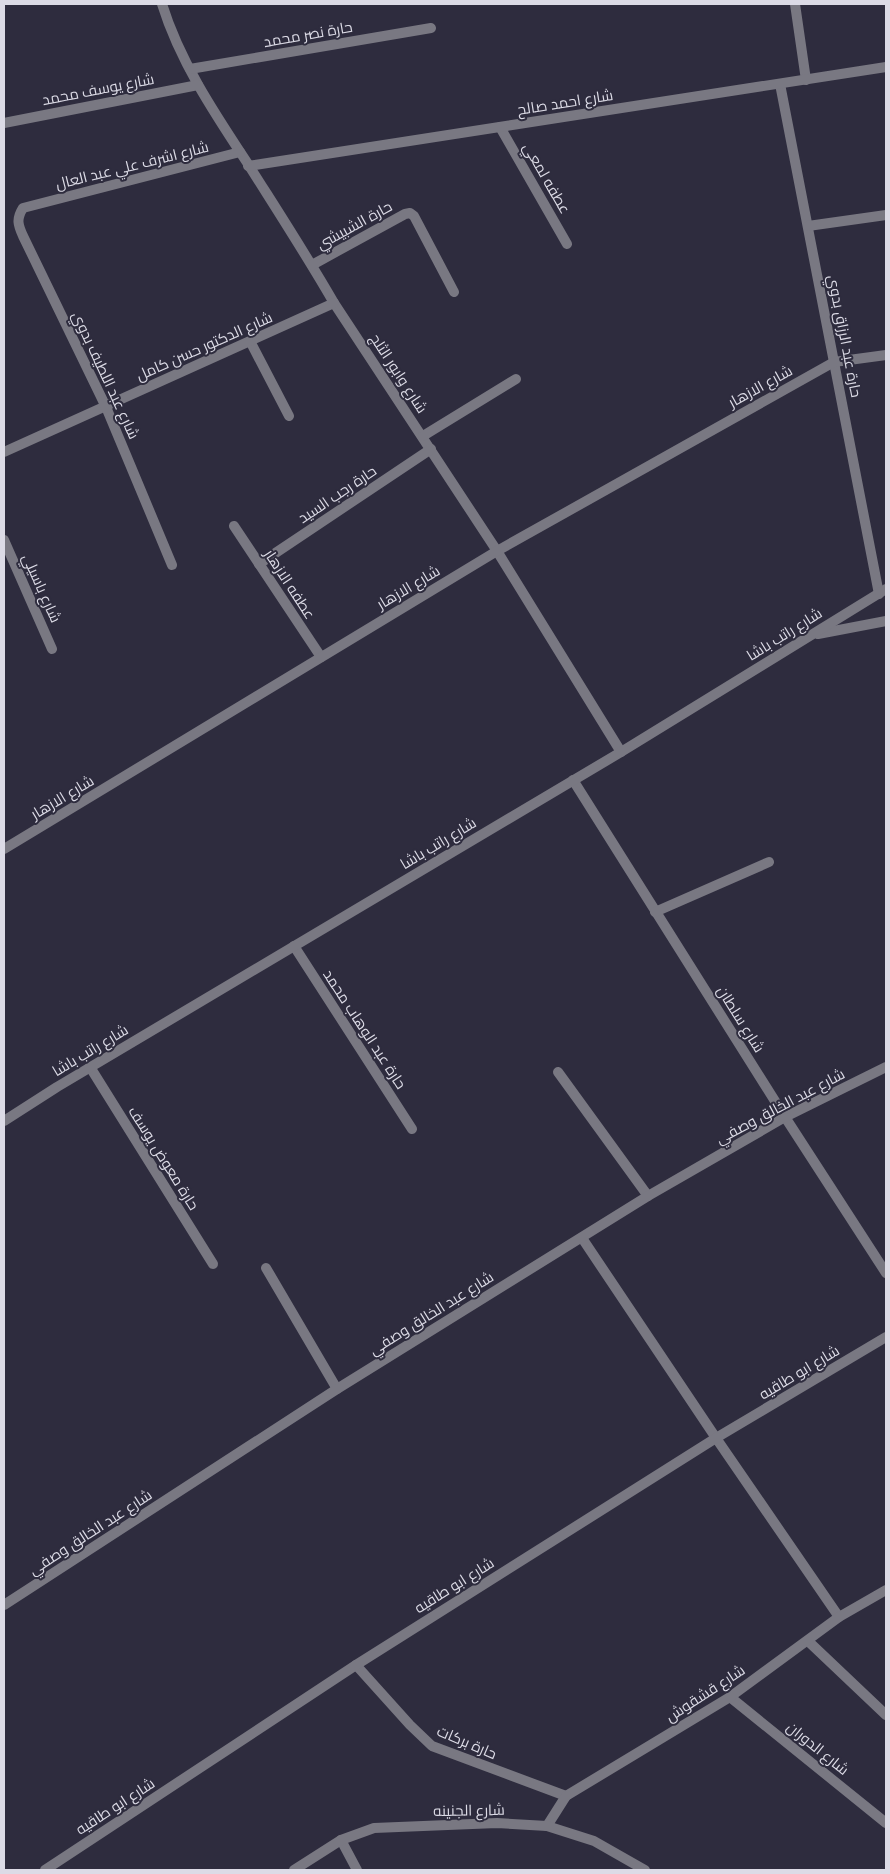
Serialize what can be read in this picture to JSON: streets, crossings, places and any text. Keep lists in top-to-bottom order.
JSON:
{
  "streets": {
    "street": [
      "حارة نصر محمد",
      "شارع يوسف محمد",
      "شارع احمد صالح",
      "شارع اشرف علي عبد العال",
      "عطفه لمعي",
      "حارة الشبيشي",
      "حارة عبد الرزاق بدوي",
      "شارع الدكتور حسن كامل",
      "شارع وابور الثلج",
      "شارع عبد اللطيف بدوي",
      "شارع الازهار",
      "حارة رجب السيد",
      "عطفه الازهار",
      "شارع باسيلي",
      "شارع راتب باشا",
      "شارع سلطان",
      "حارة عبد الوهاب محمد",
      "شارع عبد الخالق وصفي",
      "حارة معوض يوسف",
      "شارع ابو طاقيه",
      "شارع قشقوش",
      "حارة بركات",
      "شارع الدوران",
      "شارع الجنينه"
    ]
  },
  "crossings": [
    ["حارة نصر محمد", "شارع وابور الثلج"],
    ["شارع يوسف محمد", "شارع وابور الثلج"],
    ["شارع احمد صالح", "عطفه لمعي"],
    ["شارع احمد صالح", "حارة عبد الرزاق بدوي"],
    ["شارع احمد صالح", "شارع وابور الثلج"],
    ["شارع اشرف علي عبد العال", "شارع وابور الثلج"],
    ["شارع اشرف علي عبد العال", "شارع عبد اللطيف بدوي"],
    ["حارة الشبيشي", "شارع وابور الثلج"],
    ["حارة عبد الرزاق بدوي", "شارع الازهار"],
    ["حارة عبد الرزاق بدوي", "شارع راتب باشا"],
    ["شارع الدكتور حسن كامل", "شارع وابور الثلج"],
    ["شارع الدكتور حسن كامل", "شارع عبد اللطيف بدوي"],
    ["شارع وابور الثلج", "شارع الازهار"],
    ["شارع وابور الثلج", "حارة رجب السيد"],
    ["شارع وابور الثلج", "شارع راتب باشا"],
    ["شارع الازهار", "عطفه الازهار"],
    ["حارة رجب السيد", "عطفه الازهار"],
    ["شارع راتب باشا", "شارع سلطان"],
    ["شارع راتب باشا", "حارة عبد الوهاب محمد"],
    ["شارع راتب باشا", "حارة معوض يوسف"],
    ["شارع سلطان", "شارع عبد الخالق وصفي"],
    ["شارع ابو طاقيه", "حارة بركات"],
    ["شارع قشقوش", "حارة بركات"],
    ["شارع قشقوش", "شارع الدوران"],
    ["شارع قشقوش", "شارع الجنينه"]
  ]
}
